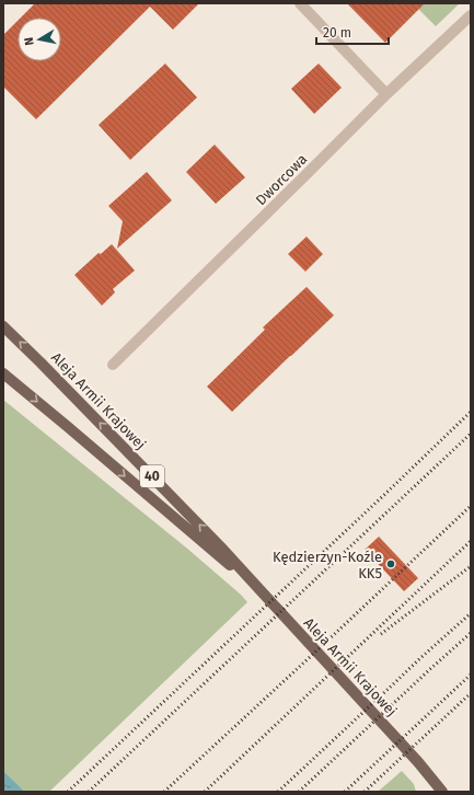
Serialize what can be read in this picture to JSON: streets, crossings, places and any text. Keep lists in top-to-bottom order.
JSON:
{
  "streets": {
    "main road": ["Aleja Armii Krajowej", "40"],
    "street": ["Dworcowa"]
  },
  "places": ["Kędzierzyn-Koźle KK5"],
  "scale_bar": "20 m",
  "north": "left"
}
